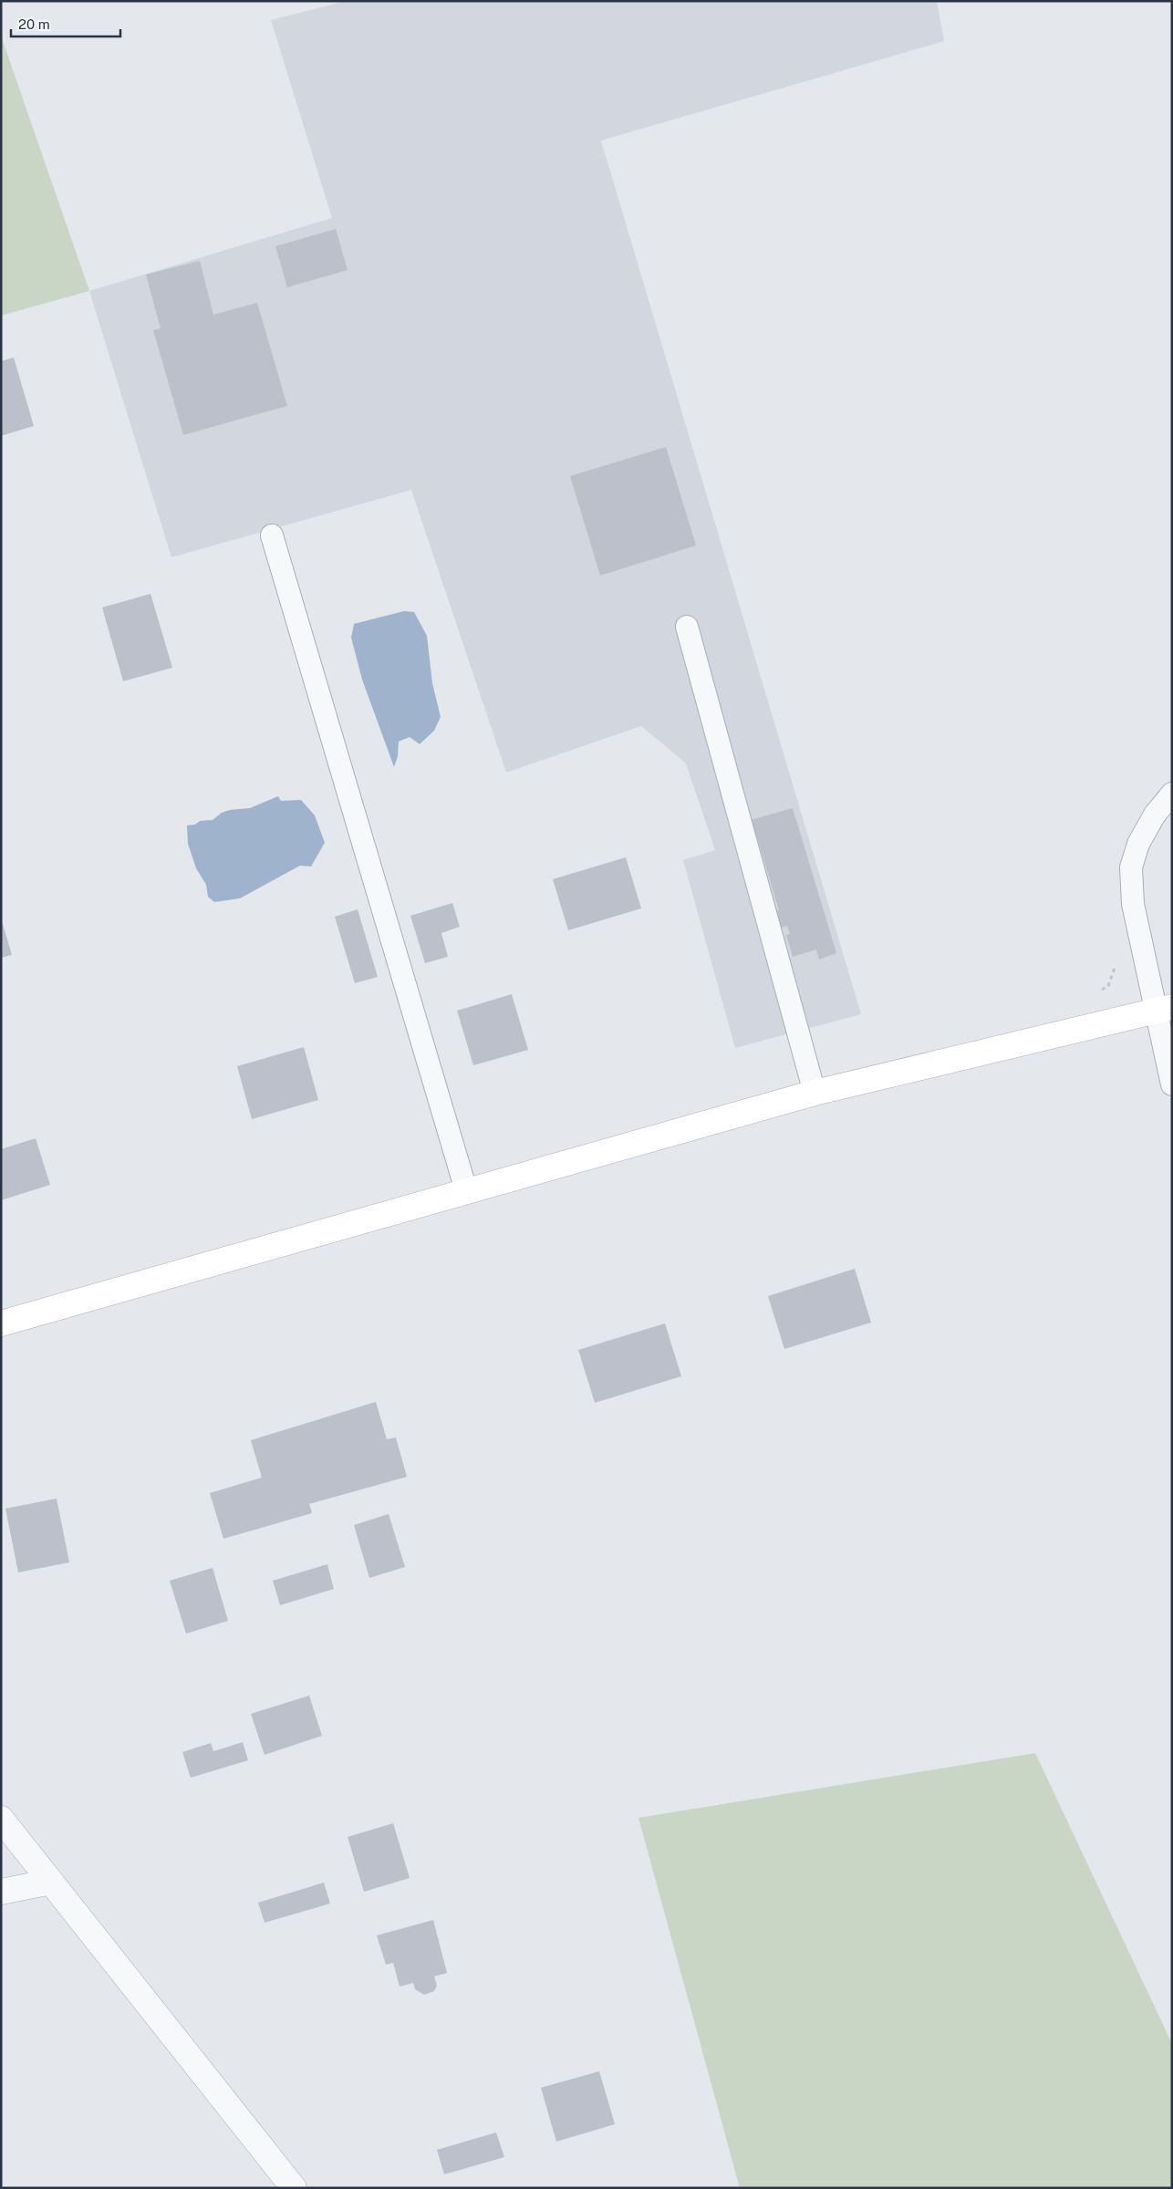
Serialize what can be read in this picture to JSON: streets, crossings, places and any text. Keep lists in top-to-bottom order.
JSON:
{
  "scale_bar": "20 m"
}
